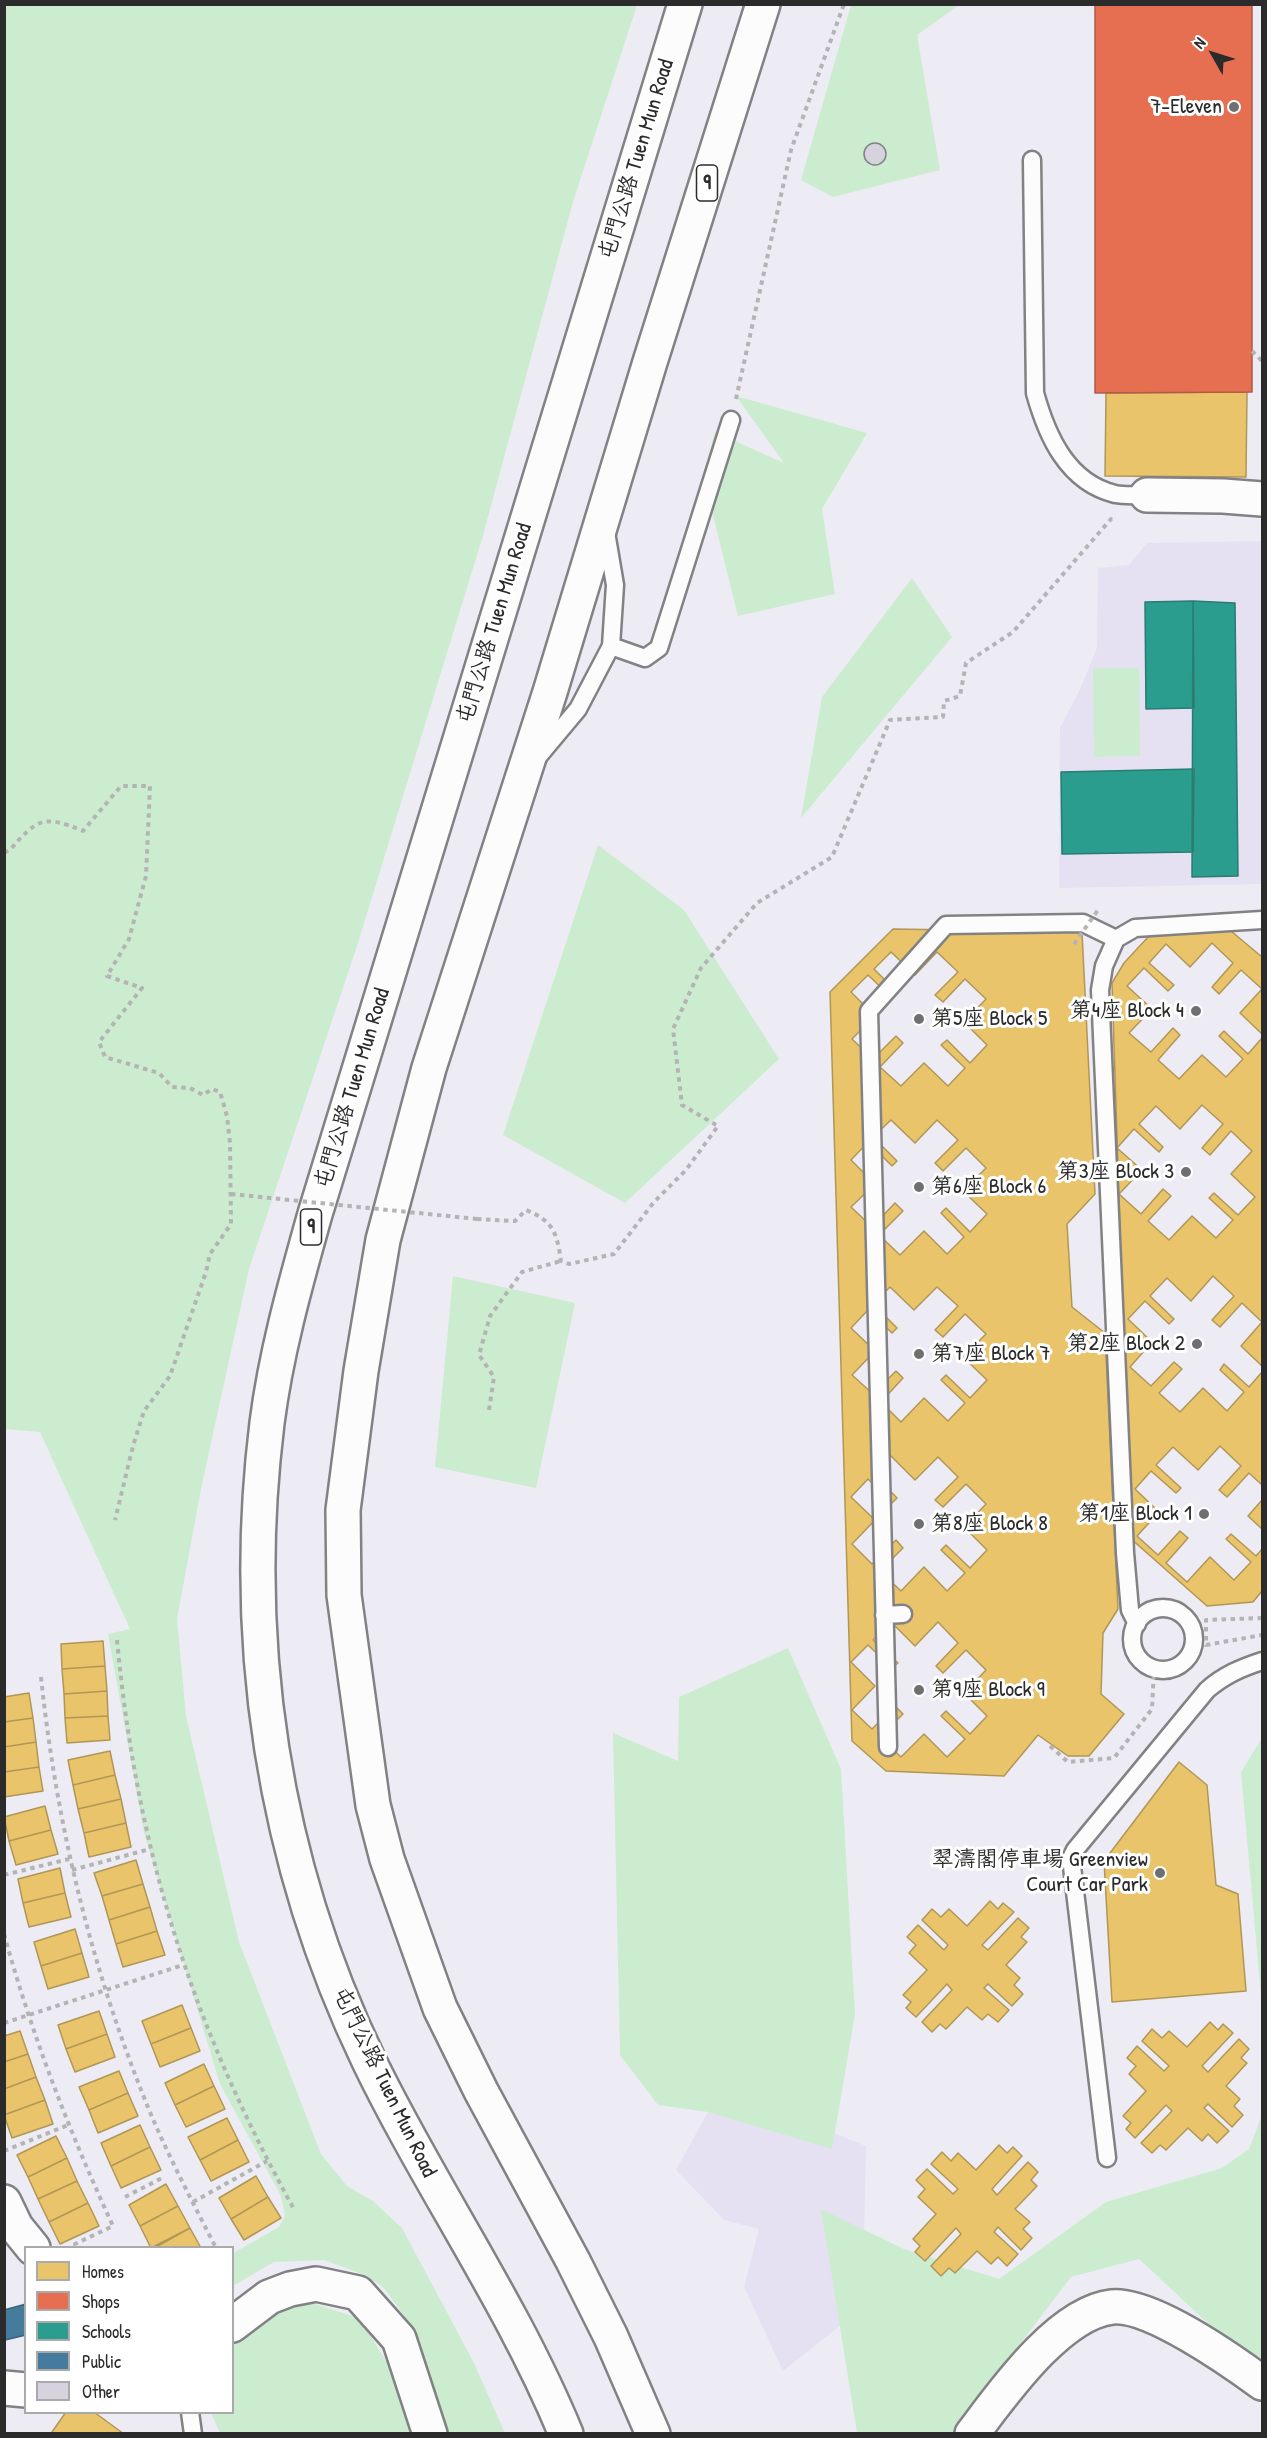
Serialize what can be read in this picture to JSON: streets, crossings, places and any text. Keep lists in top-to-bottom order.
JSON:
{
  "streets": {
    "main road": ["屯門公路 Tuen Mun Road", "9"]
  },
  "places": [
    "7-Eleven",
    "第4座 Block 4",
    "第5座 Block 5",
    "第3座 Block 3",
    "第6座 Block 6",
    "第2座 Block 2",
    "第7座 Block 7",
    "第1座 Block 1",
    "第8座 Block 8",
    "第9座 Block 9",
    "翠濤閣停車場 Greenview Court Car Park"
  ],
  "legend": [
    "Homes",
    "Shops",
    "Schools",
    "Public",
    "Other"
  ],
  "north": "top left"
}
